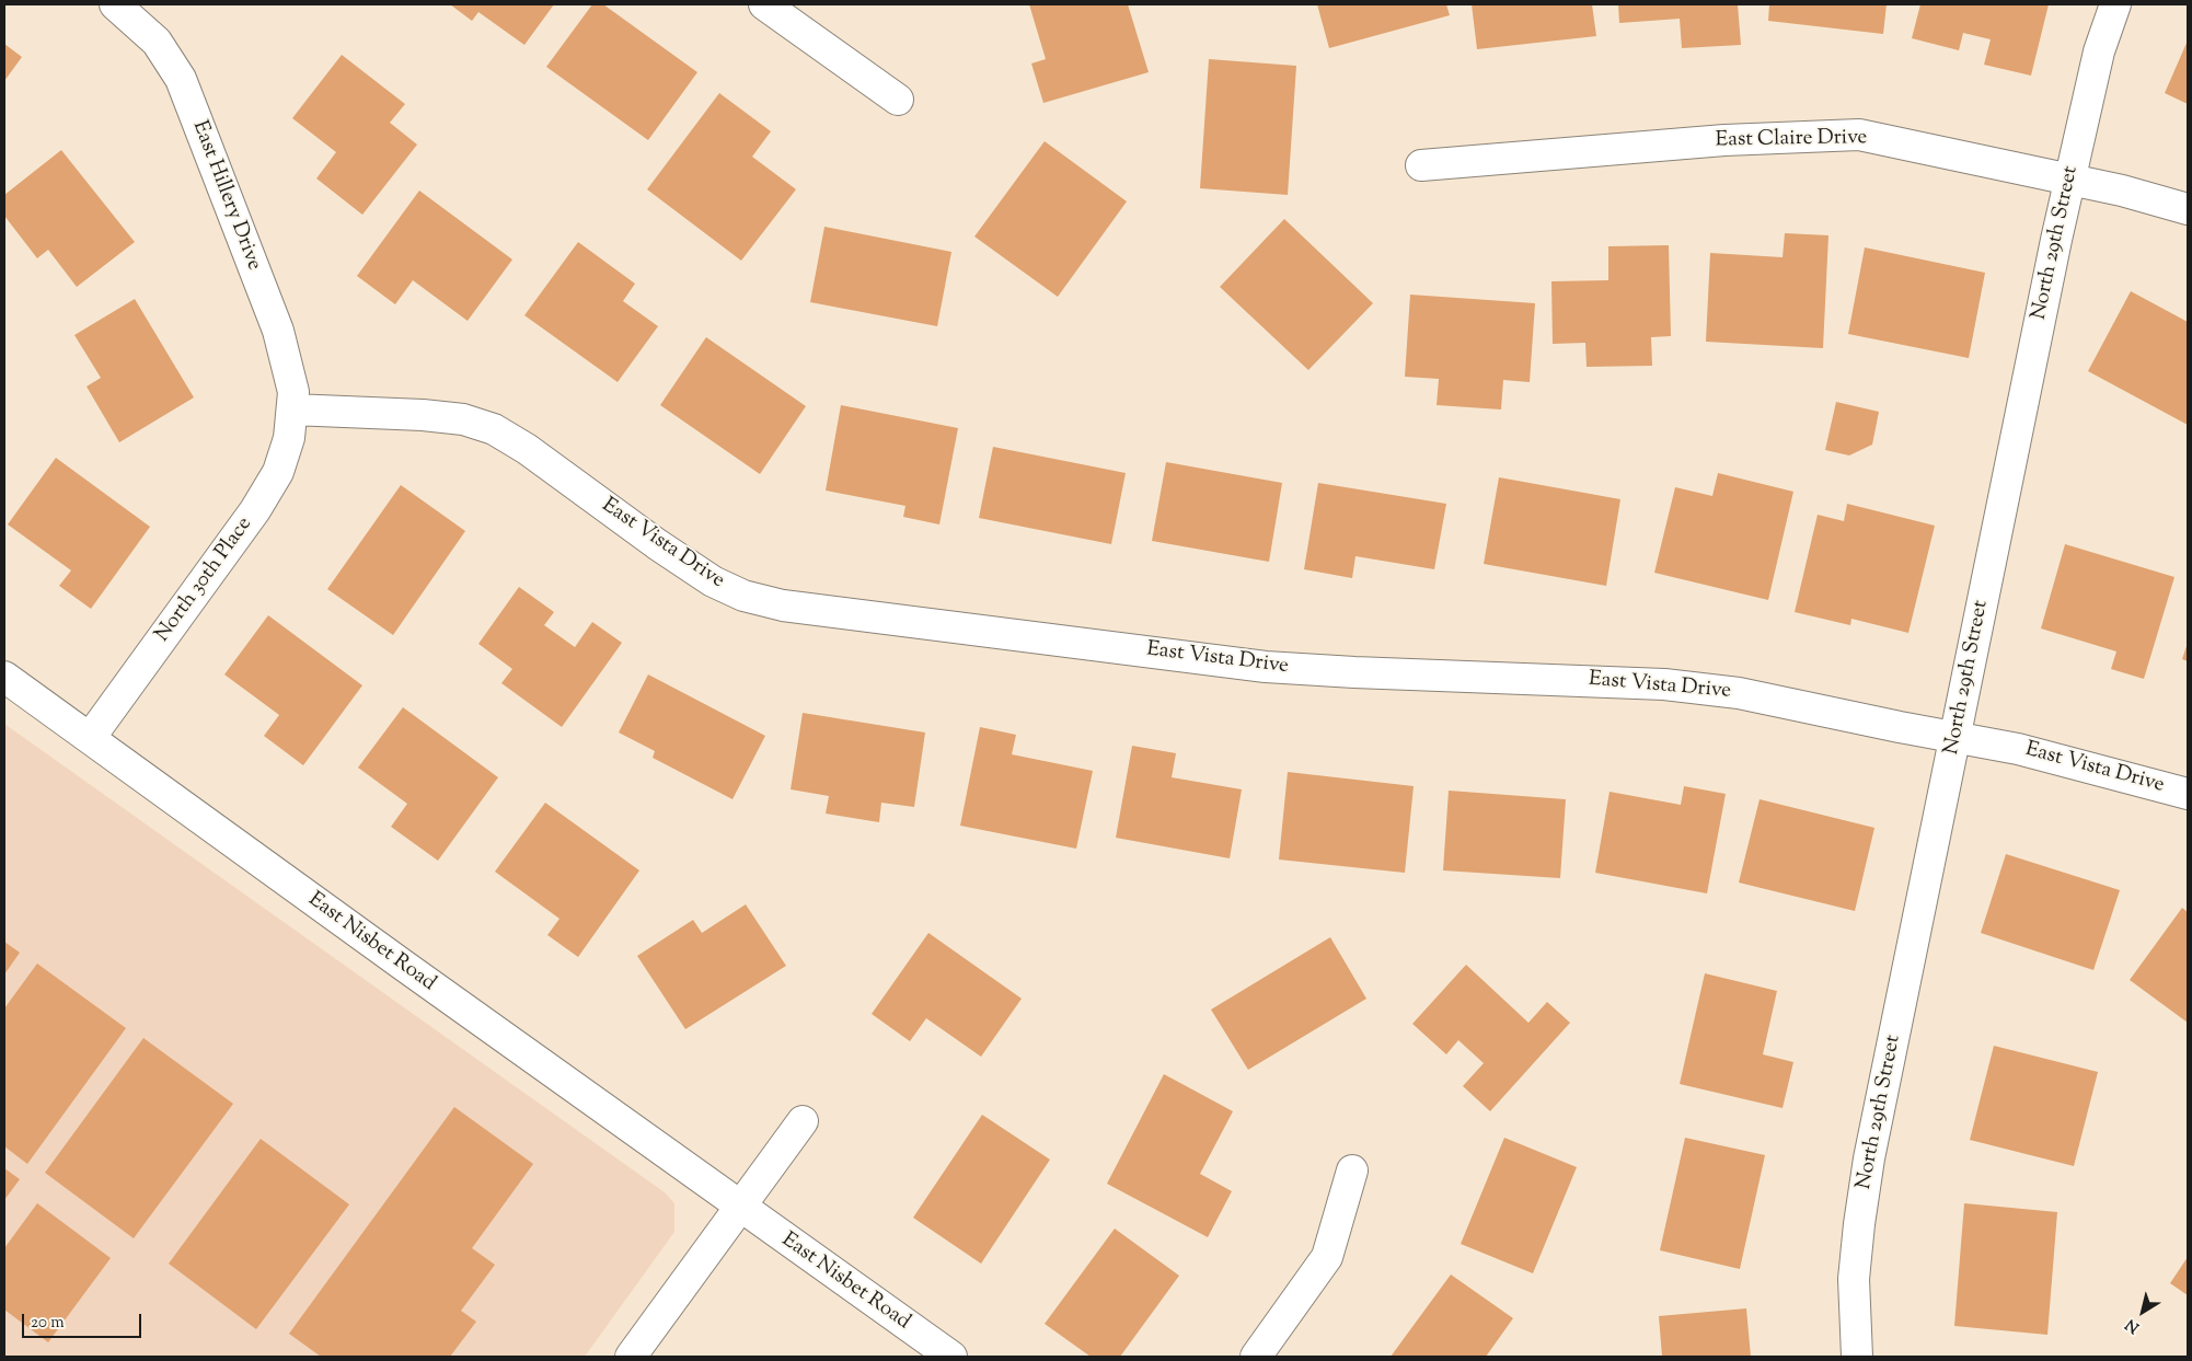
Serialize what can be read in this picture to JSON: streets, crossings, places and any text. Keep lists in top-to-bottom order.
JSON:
{
  "streets": {
    "street": [
      "East Claire Drive",
      "East Hillery Drive",
      "North 29th Street",
      "East Vista Drive",
      "North 30th Place",
      "East Nisbet Road"
    ]
  },
  "crossings": [
    ["East Claire Drive", "North 29th Street"],
    ["East Hillery Drive", "East Vista Drive"],
    ["East Hillery Drive", "North 30th Place"],
    ["North 29th Street", "East Vista Drive"],
    ["East Vista Drive", "North 30th Place"],
    ["North 30th Place", "East Nisbet Road"]
  ],
  "scale_bar": "20 m",
  "north": "bottom left"
}
